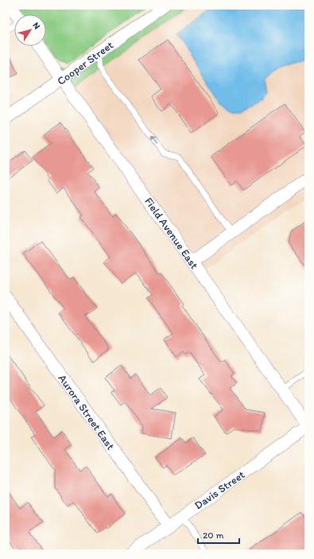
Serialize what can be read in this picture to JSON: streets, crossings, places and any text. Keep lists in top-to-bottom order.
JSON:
{
  "streets": {
    "street": [
      "Cooper Street",
      "Field Avenue East",
      "Aurora Street East",
      "Davis Street"
    ]
  },
  "crossings": [
    ["Cooper Street", "Field Avenue East"],
    ["Field Avenue East", "Davis Street"],
    ["Aurora Street East", "Davis Street"]
  ],
  "scale_bar": "20 m",
  "north": "top right"
}
